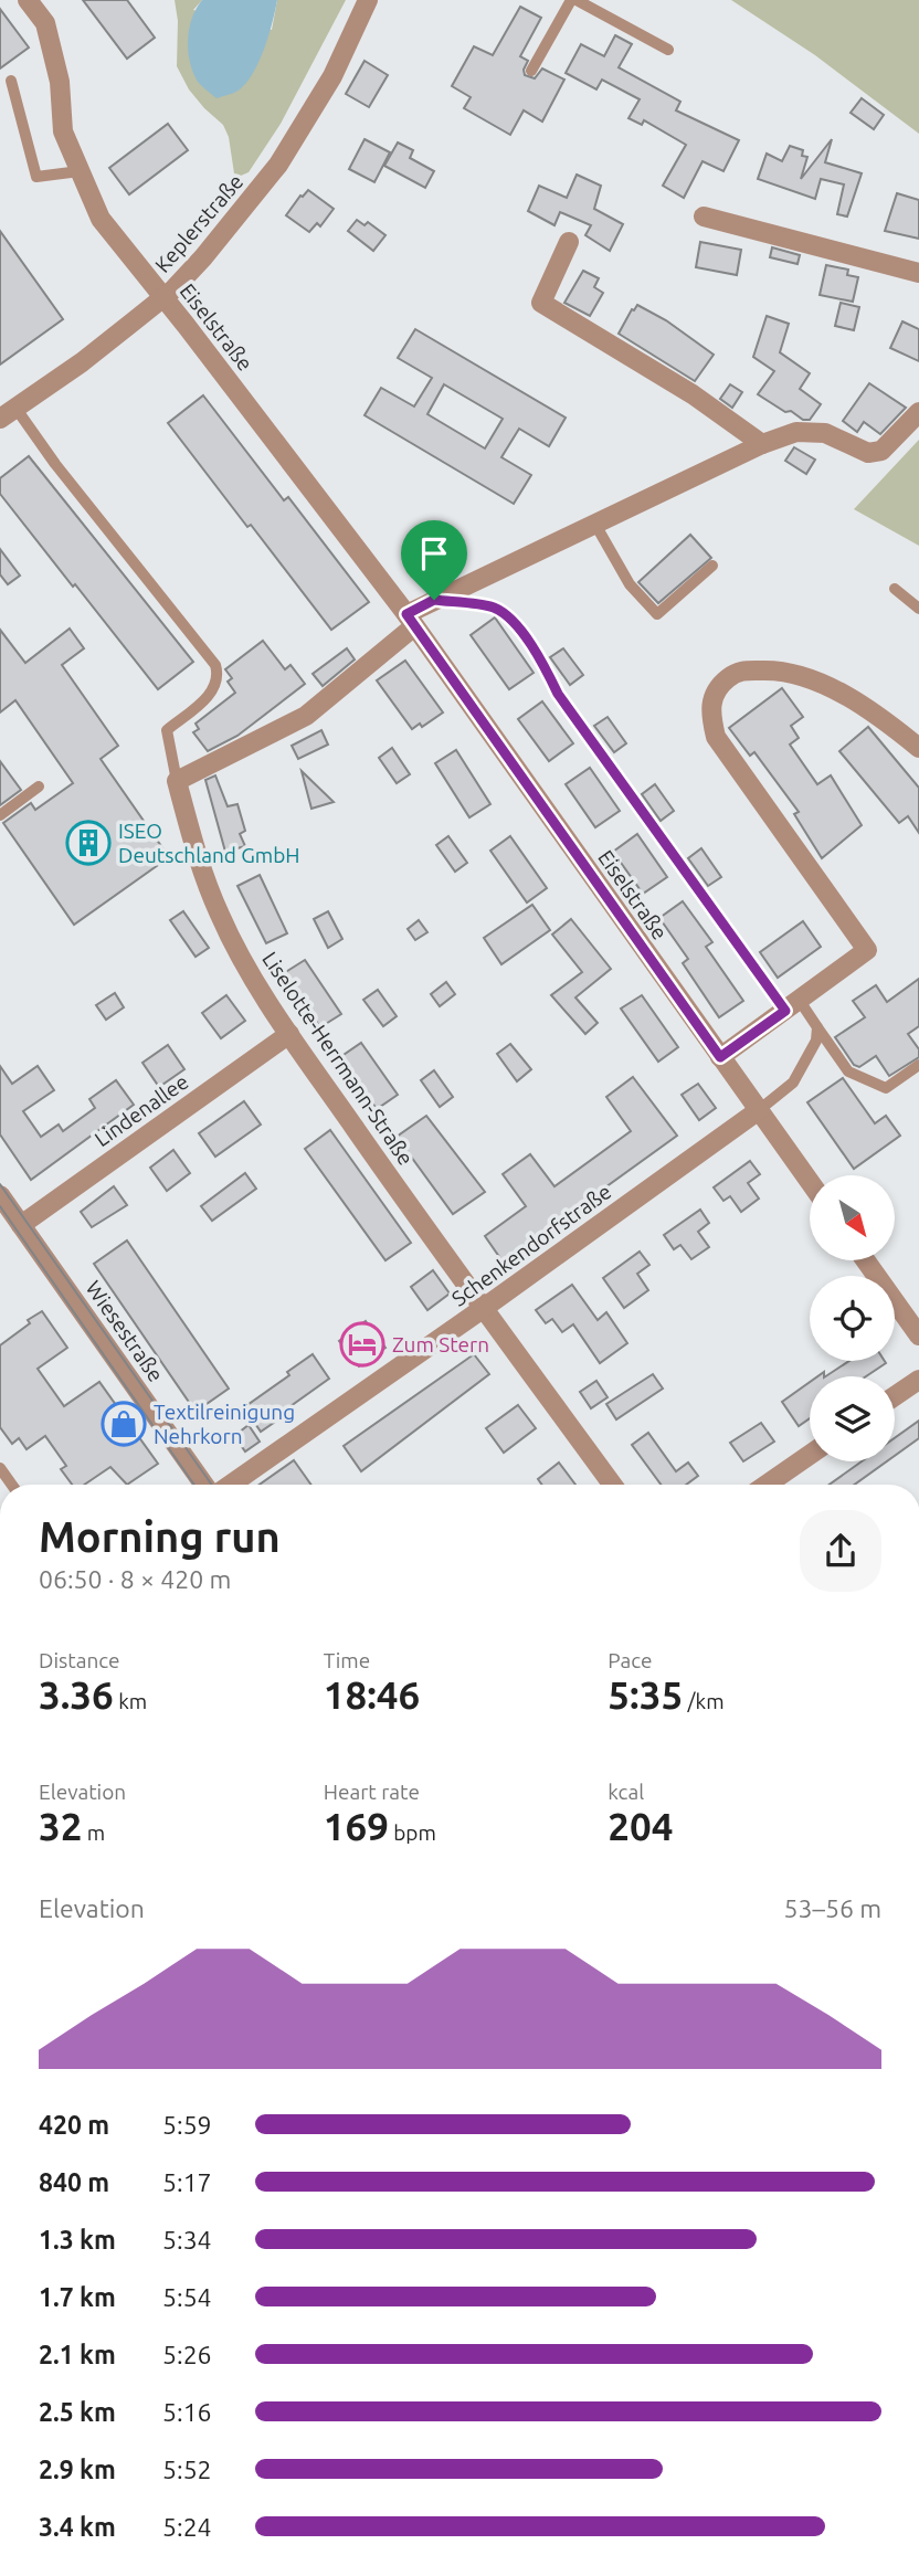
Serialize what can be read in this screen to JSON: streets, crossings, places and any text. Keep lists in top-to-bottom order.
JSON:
{
  "streets": {
    "street": [
      "Keplerstraße",
      "Eiselstraße",
      "Liselotte-Herrmann-Straße",
      "Lindenallee",
      "Schenkendorfstraße",
      "Wiesestraße"
    ]
  },
  "crossings": [
    ["Keplerstraße", "Eiselstraße"],
    ["Eiselstraße", "Schenkendorfstraße"],
    ["Liselotte-Herrmann-Straße", "Lindenallee"],
    ["Liselotte-Herrmann-Straße", "Schenkendorfstraße"],
    ["Lindenallee", "Wiesestraße"]
  ],
  "places": {
    "building": ["ISEO Deutschland GmbH"],
    "hotel": ["Zum Stern"],
    "shop": ["Textilreinigung Nehrkorn"]
  },
  "north": "bottom right",
  "page": {
    "heading": ["Morning run", "06:50 · 8 × 420 m"],
    "stats": [
      ["Distance", "3.36 km"],
      ["Time", "18:46"],
      ["Pace", "5:35 /km"],
      ["Elevation", "32 m"],
      ["Heart rate", "169 bpm"],
      ["kcal", "204"]
    ],
    "chart": ["Elevation", "53–56 m"],
    "list": [
      {
        "name": "420 m",
        "note": "5:59"
      },
      {
        "name": "840 m",
        "note": "5:17"
      },
      {
        "name": "1.3 km",
        "note": "5:34"
      },
      {
        "name": "1.7 km",
        "note": "5:54"
      },
      {
        "name": "2.1 km",
        "note": "5:26"
      },
      {
        "name": "2.5 km",
        "note": "5:16"
      },
      {
        "name": "2.9 km",
        "note": "5:52"
      },
      {
        "name": "3.4 km",
        "note": "5:24"
      }
    ]
  }
}
